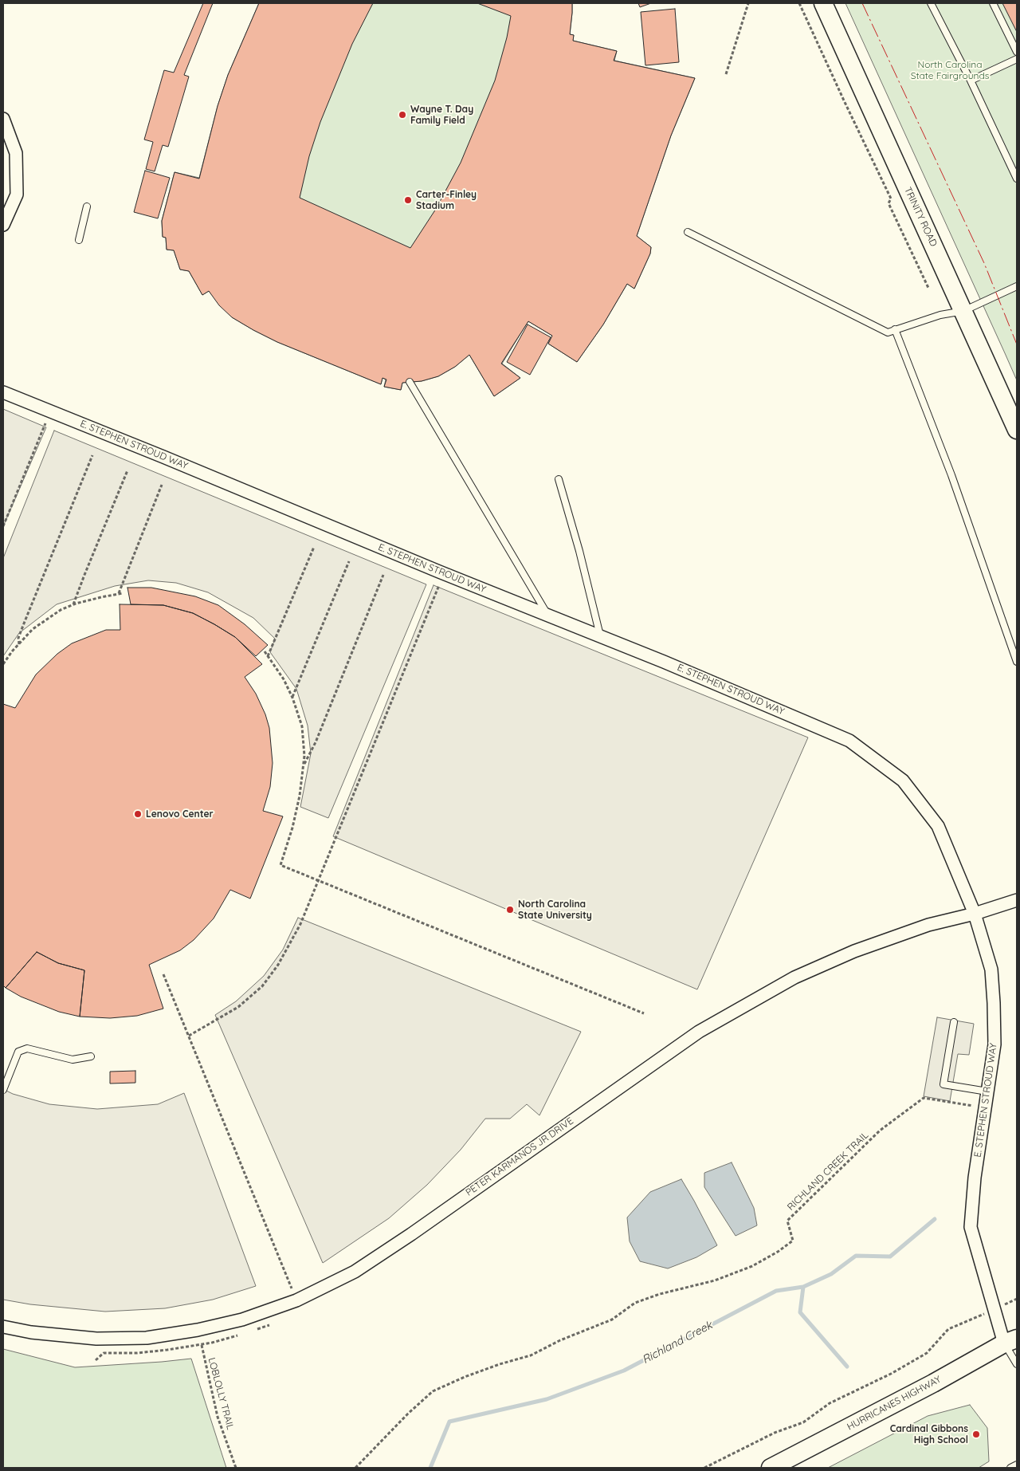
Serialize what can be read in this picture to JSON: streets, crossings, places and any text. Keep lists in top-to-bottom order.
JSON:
{
  "streets": {
    "main road": ["TRINITY ROAD", "HURRICANES HIGHWAY"],
    "street": ["E. STEPHEN STROUD WAY", "PETER KARMANOS JR DRIVE"],
    "path": ["RICHLAND CREEK TRAIL", "LOBLOLLY TRAIL"]
  },
  "crossings": [
    ["E. STEPHEN STROUD WAY", "PETER KARMANOS JR DRIVE"],
    ["E. STEPHEN STROUD WAY", "HURRICANES HIGHWAY"]
  ],
  "water": ["Richland Creek"],
  "parks": ["North Carolina State Fairgrounds"],
  "places": [
    "Wayne T. Day Family Field",
    "Carter-Finley Stadium",
    "Lenovo Center",
    "North Carolina State University",
    "Cardinal Gibbons High School"
  ]
}
